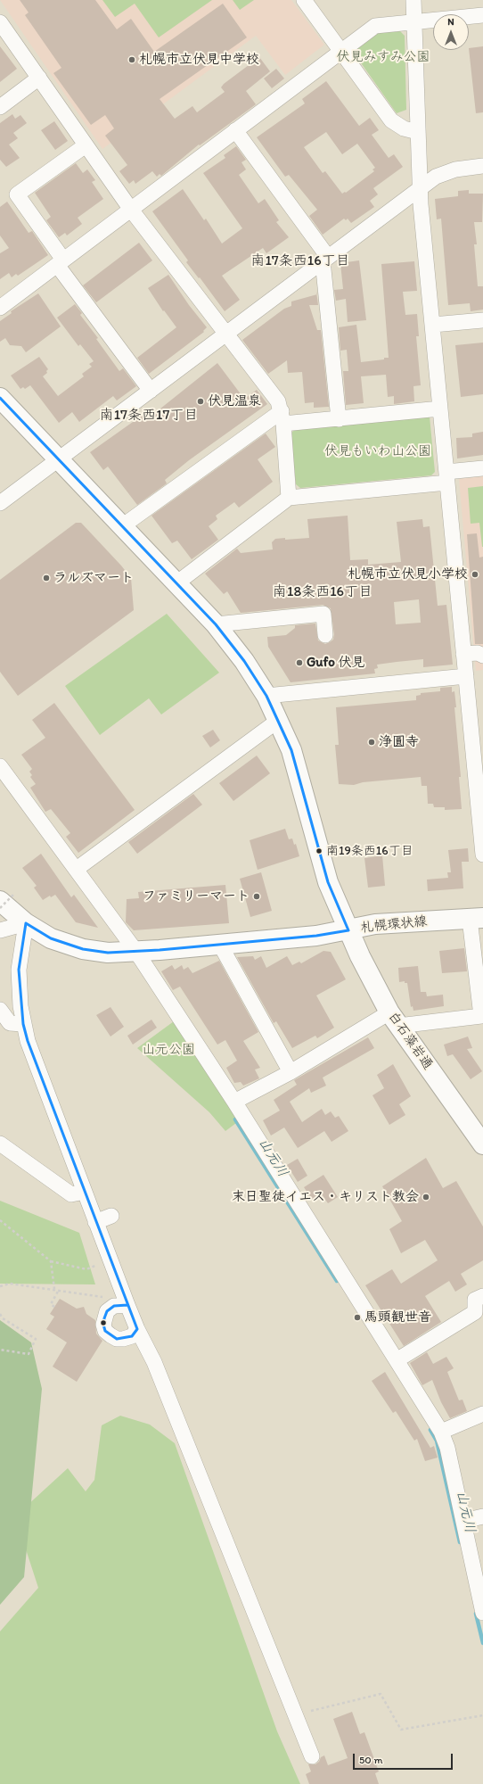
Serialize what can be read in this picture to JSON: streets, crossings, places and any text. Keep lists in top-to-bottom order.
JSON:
{
  "streets": {
    "main road": ["札幌環状線", "白石藻岩通"]
  },
  "crossings": [
    ["札幌環状線", "白石藻岩通"]
  ],
  "districts": ["南17条西16丁目", "南17条西17丁目", "南18条西16丁目"],
  "water": ["山元川"],
  "parks": ["伏見みすみ公園", "伏見もいわ山公園", "山元公園"],
  "places": [
    "札幌市立伏見中学校",
    "伏見温泉",
    "札幌市立伏見小学校",
    "ラルズマート",
    "Gufo 伏見",
    "浄圓寺",
    "南19条西16丁目",
    "ファミリーマート",
    "末日聖徒イエス・キリスト教会",
    "馬頭観世音"
  ],
  "lines": ["transit line 50"],
  "scale_bar": "50 m",
  "north": "top"
}
